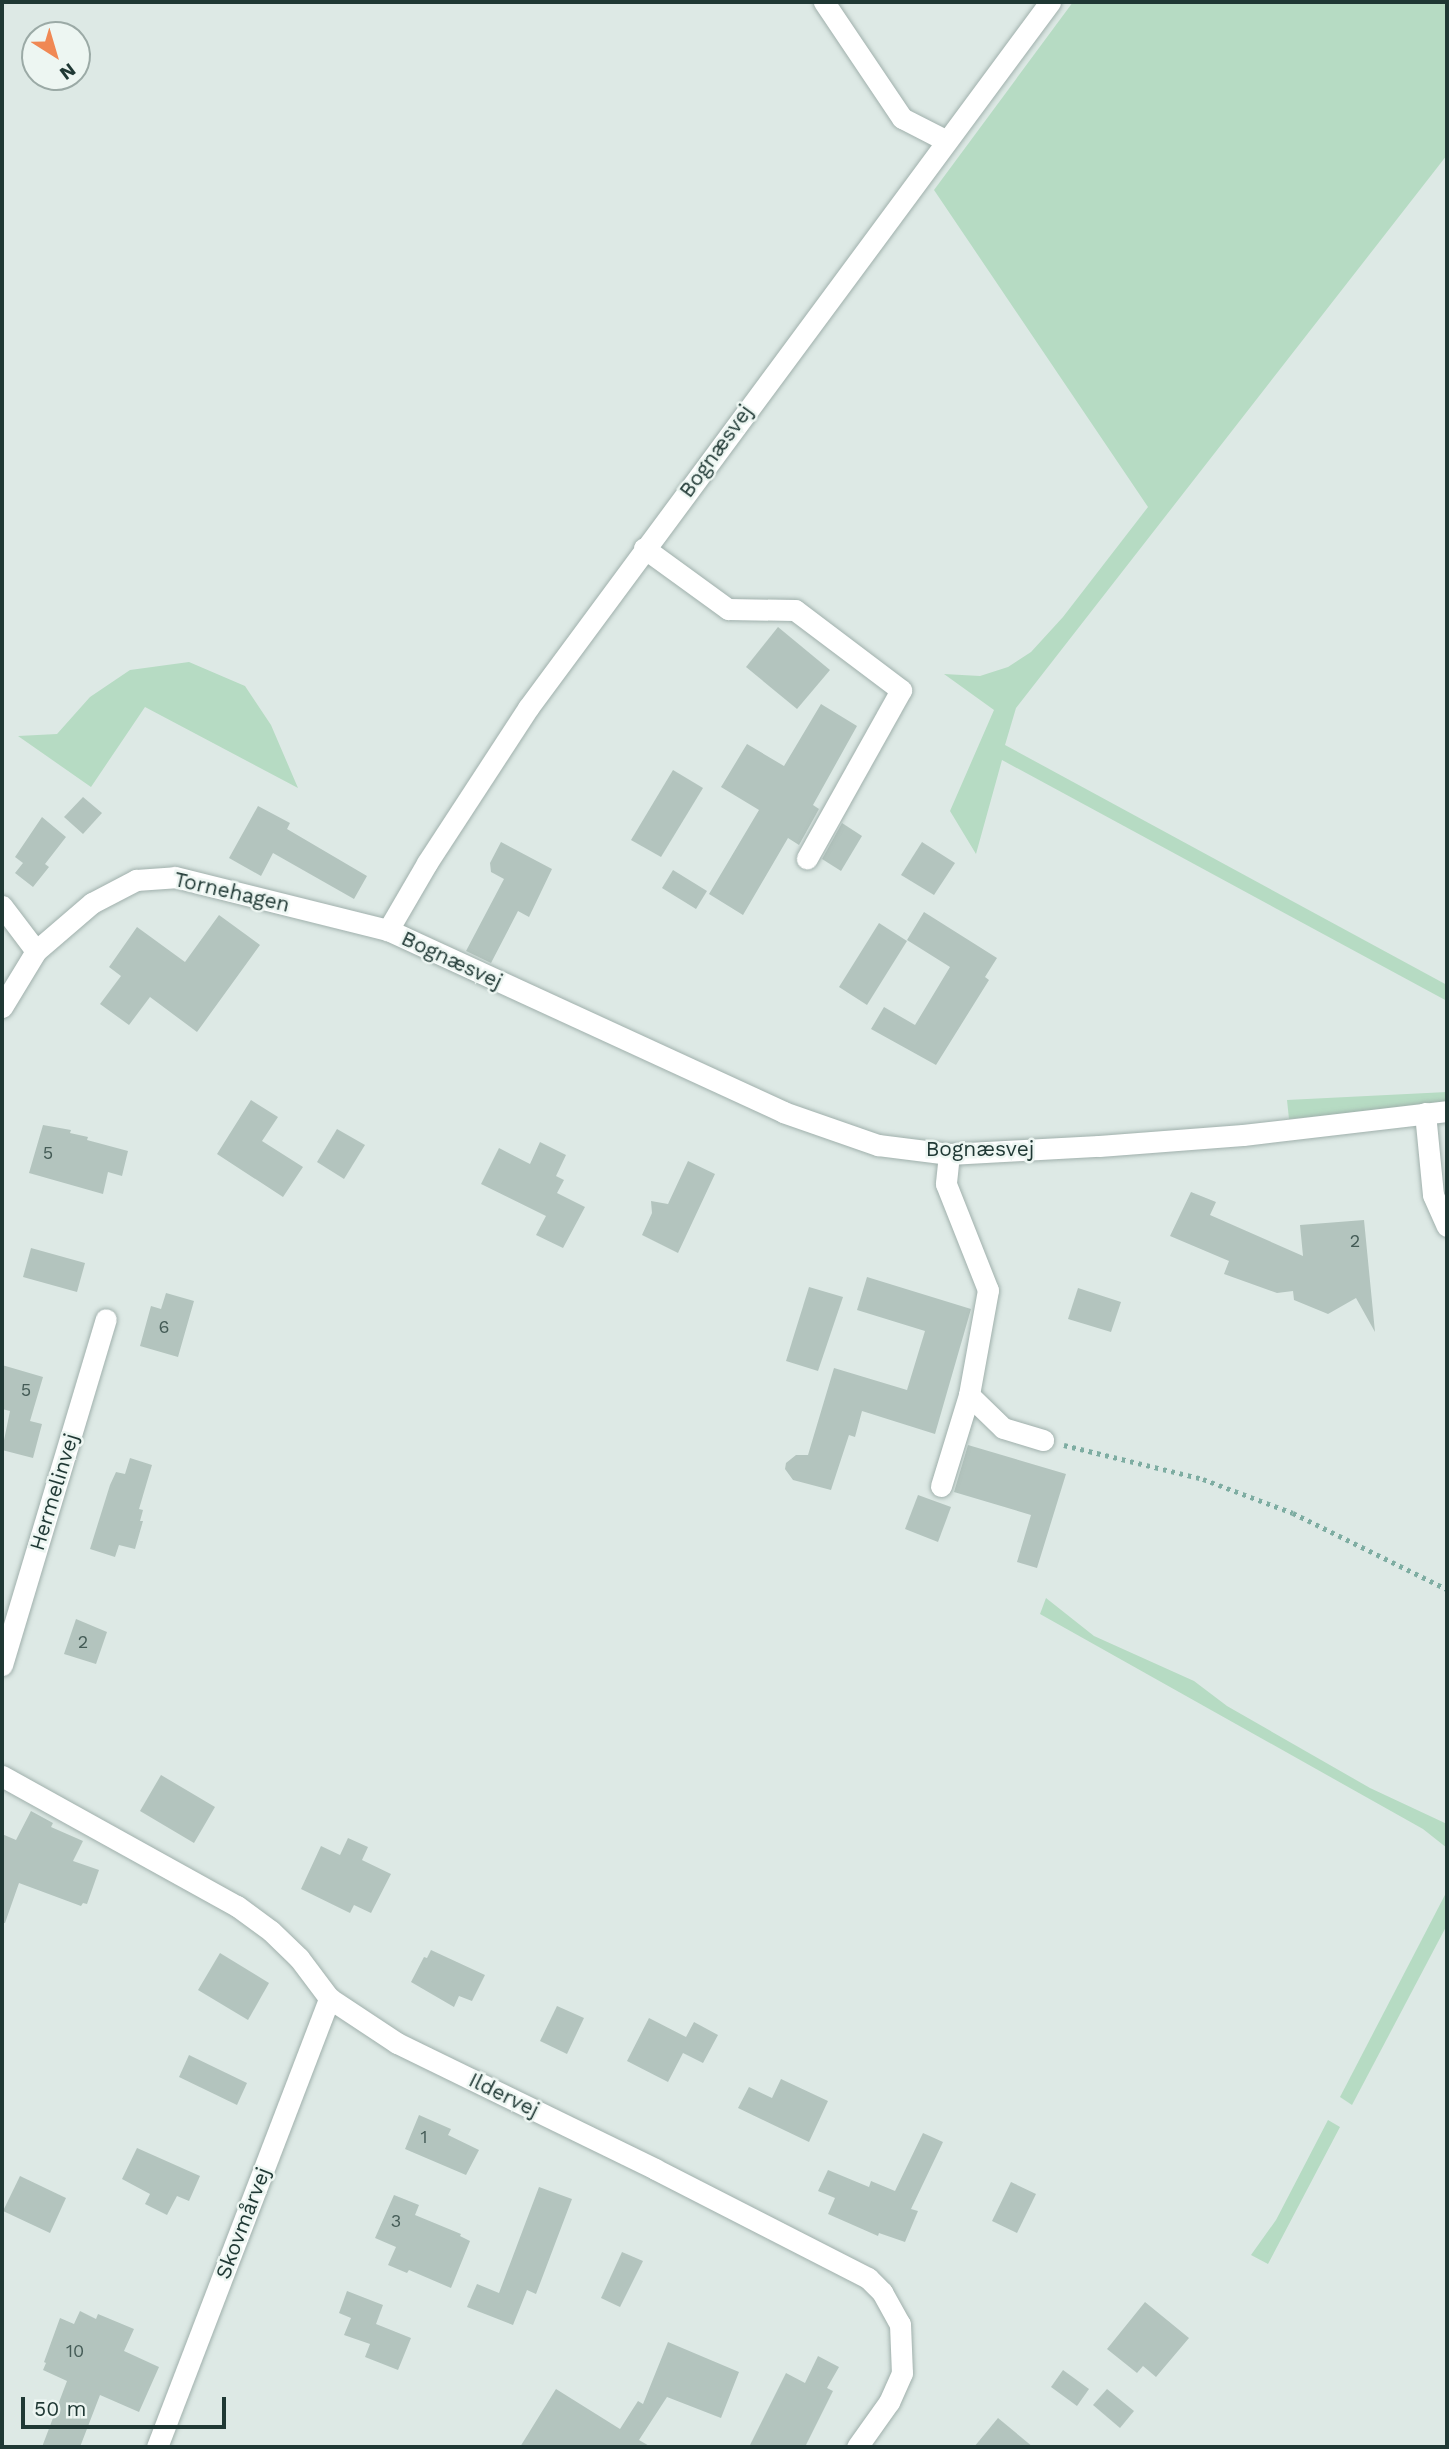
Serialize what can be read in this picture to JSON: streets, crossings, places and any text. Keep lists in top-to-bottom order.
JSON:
{
  "streets": {
    "street": [
      "Bognæsvej",
      "Tornehagen",
      "Hermelinvej",
      "Ildervej",
      "Skovmårvej"
    ]
  },
  "crossings": [
    ["Bognæsvej", "Tornehagen"],
    ["Ildervej", "Skovmårvej"]
  ],
  "house_numbers": [
    "5",
    "2",
    "6",
    "5",
    "2",
    "1",
    "3",
    "10"
  ],
  "scale_bar": "50 m",
  "north": "bottom right"
}
